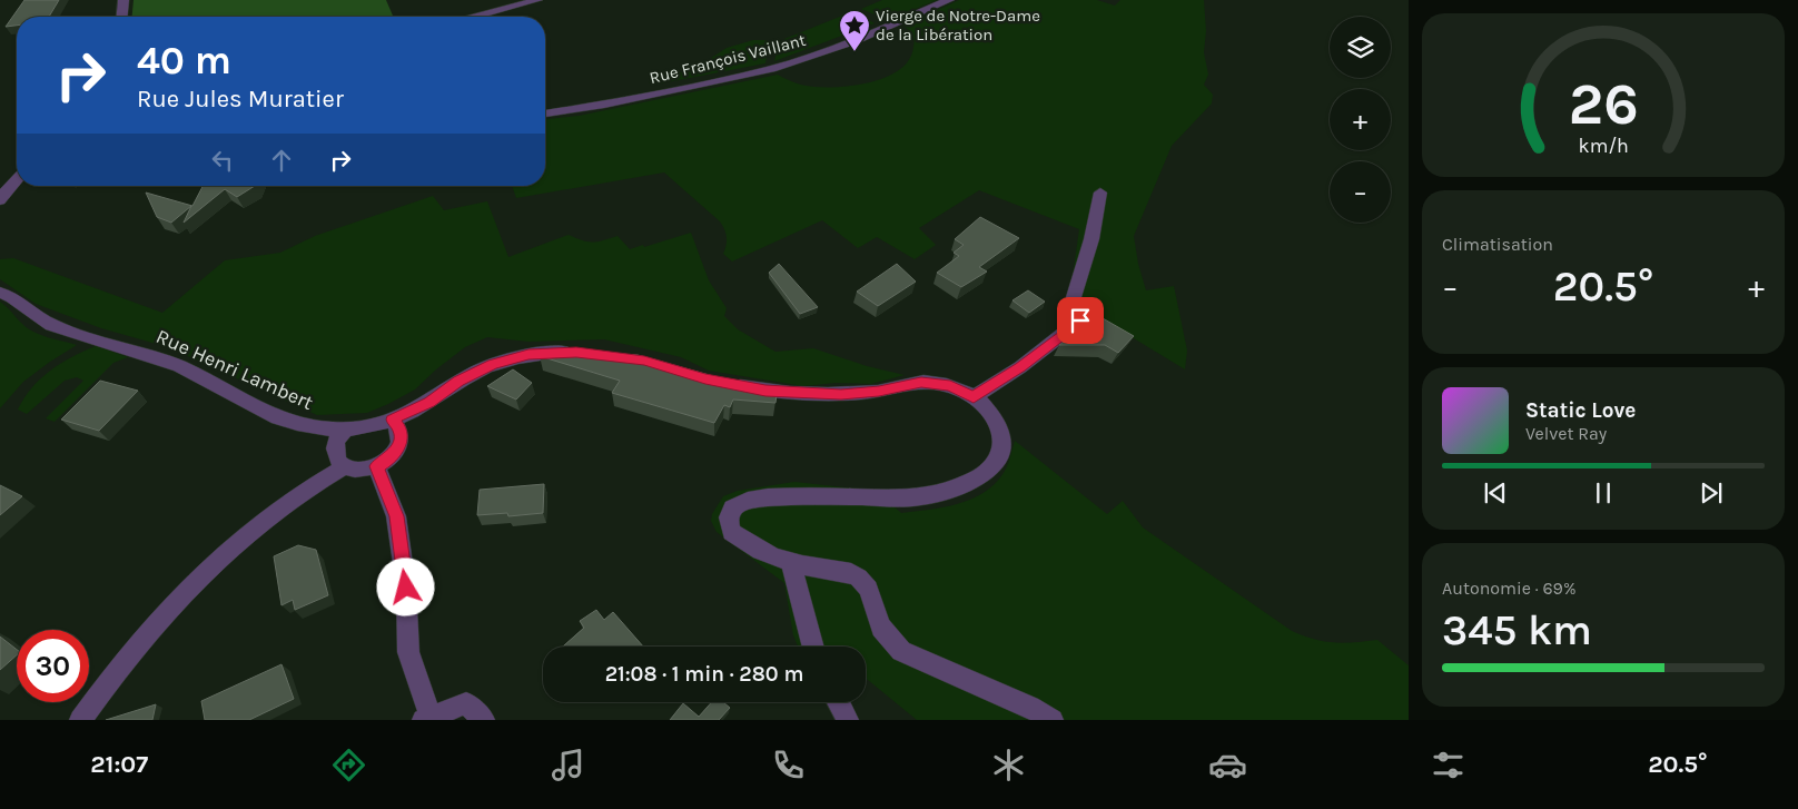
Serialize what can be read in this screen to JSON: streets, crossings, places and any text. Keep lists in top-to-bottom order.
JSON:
{
  "streets": {
    "street": ["Rue François Vaillant", "Rue Henri Lambert"]
  },
  "places": {
    "place": ["Vierge de Notre-Dame de la Libération"]
  },
  "page": {
    "map_buttons": ["+", "−"],
    "turn": ["40 m", "Rue Jules Muratier"],
    "tile": [
      "Climatisation",
      ["Autonomie · 69%", "345 km"]
    ],
    "heat": ["−", "20.5°", "+"],
    "song": ["Static Love", "Velvet Ray"],
    "limit": "30",
    "trip": "21:08 · 1 min · 280 m",
    "tabs": ["21:07", "20.5°"],
    "gauge": ["26", "km/h"]
  }
}
